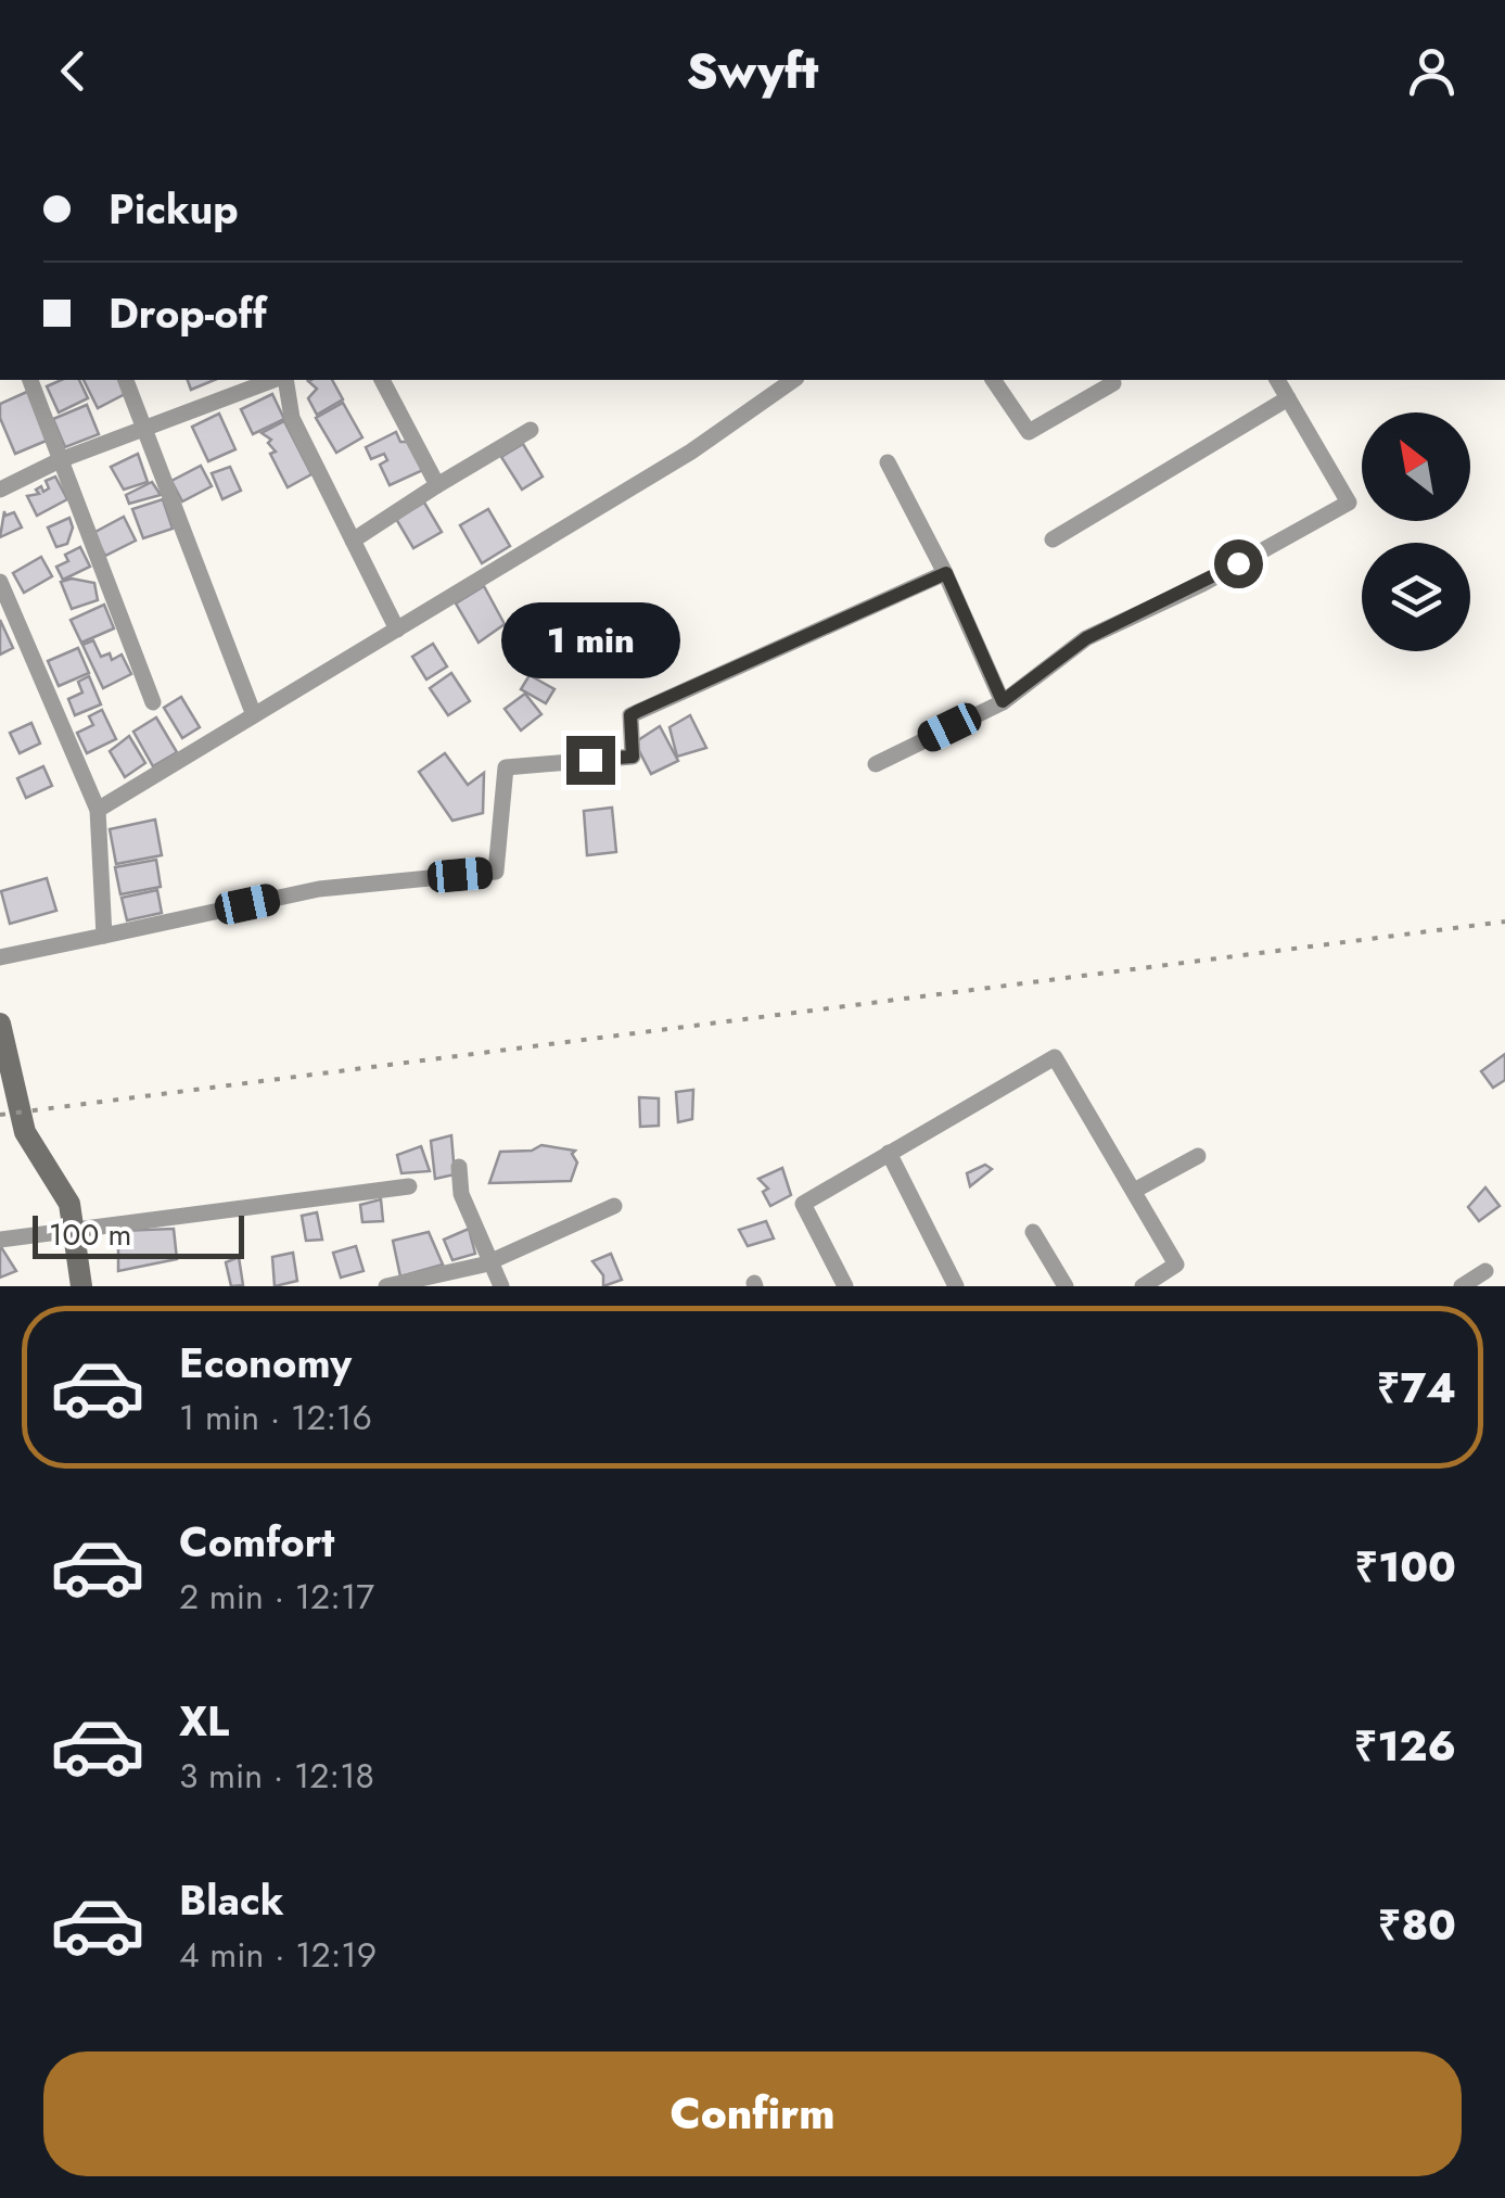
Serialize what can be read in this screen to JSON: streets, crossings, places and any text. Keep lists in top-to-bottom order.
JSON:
{
  "scale_bar": "100 m",
  "north": "top left",
  "page": {
    "header": "Swyft",
    "banner": ["Pickup", "Drop-off"],
    "bubble": "1 min",
    "scale": "100 m",
    "list": [
      {
        "name": "Economy",
        "note": "1 min · 12:16",
        "value": "₹74"
      },
      {
        "name": "Comfort",
        "note": "2 min · 12:17",
        "value": "₹100"
      },
      {
        "name": "XL",
        "note": "3 min · 12:18",
        "value": "₹126"
      },
      {
        "name": "Black",
        "note": "4 min · 12:19",
        "value": "₹80"
      }
    ],
    "buttons": "Confirm"
  }
}
